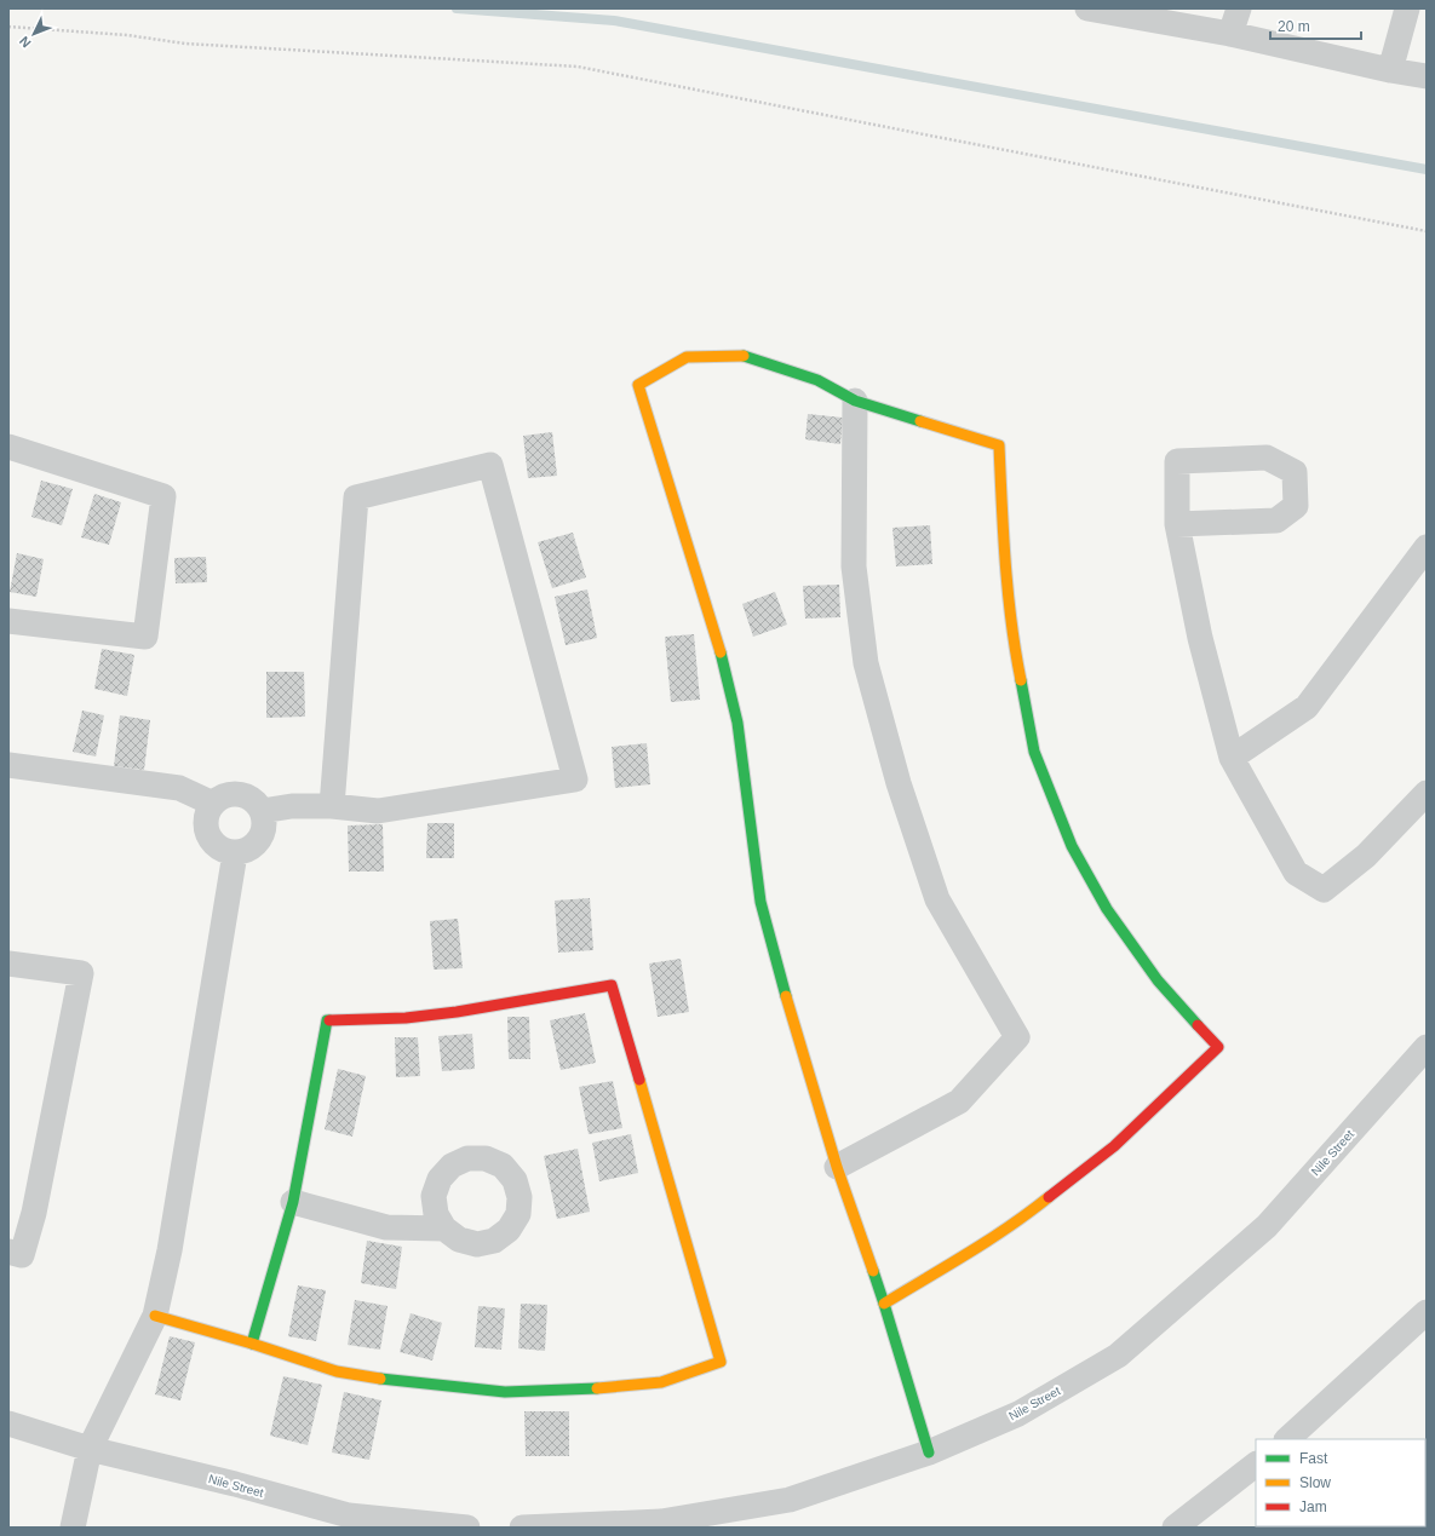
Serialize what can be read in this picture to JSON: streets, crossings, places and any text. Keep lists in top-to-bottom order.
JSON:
{
  "streets": {
    "street": ["Nile Street"]
  },
  "legend": ["Fast", "Slow", "Jam"],
  "scale_bar": "20 m",
  "north": "bottom left"
}
